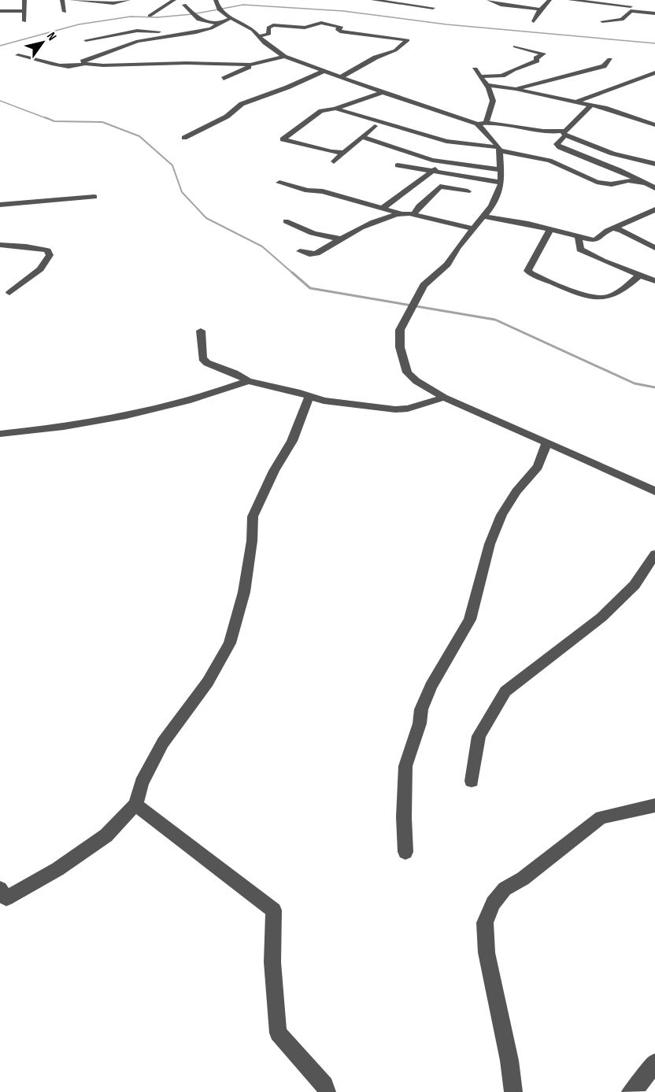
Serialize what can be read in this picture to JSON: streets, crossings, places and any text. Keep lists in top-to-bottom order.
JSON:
{
  "north": "top right"
}
